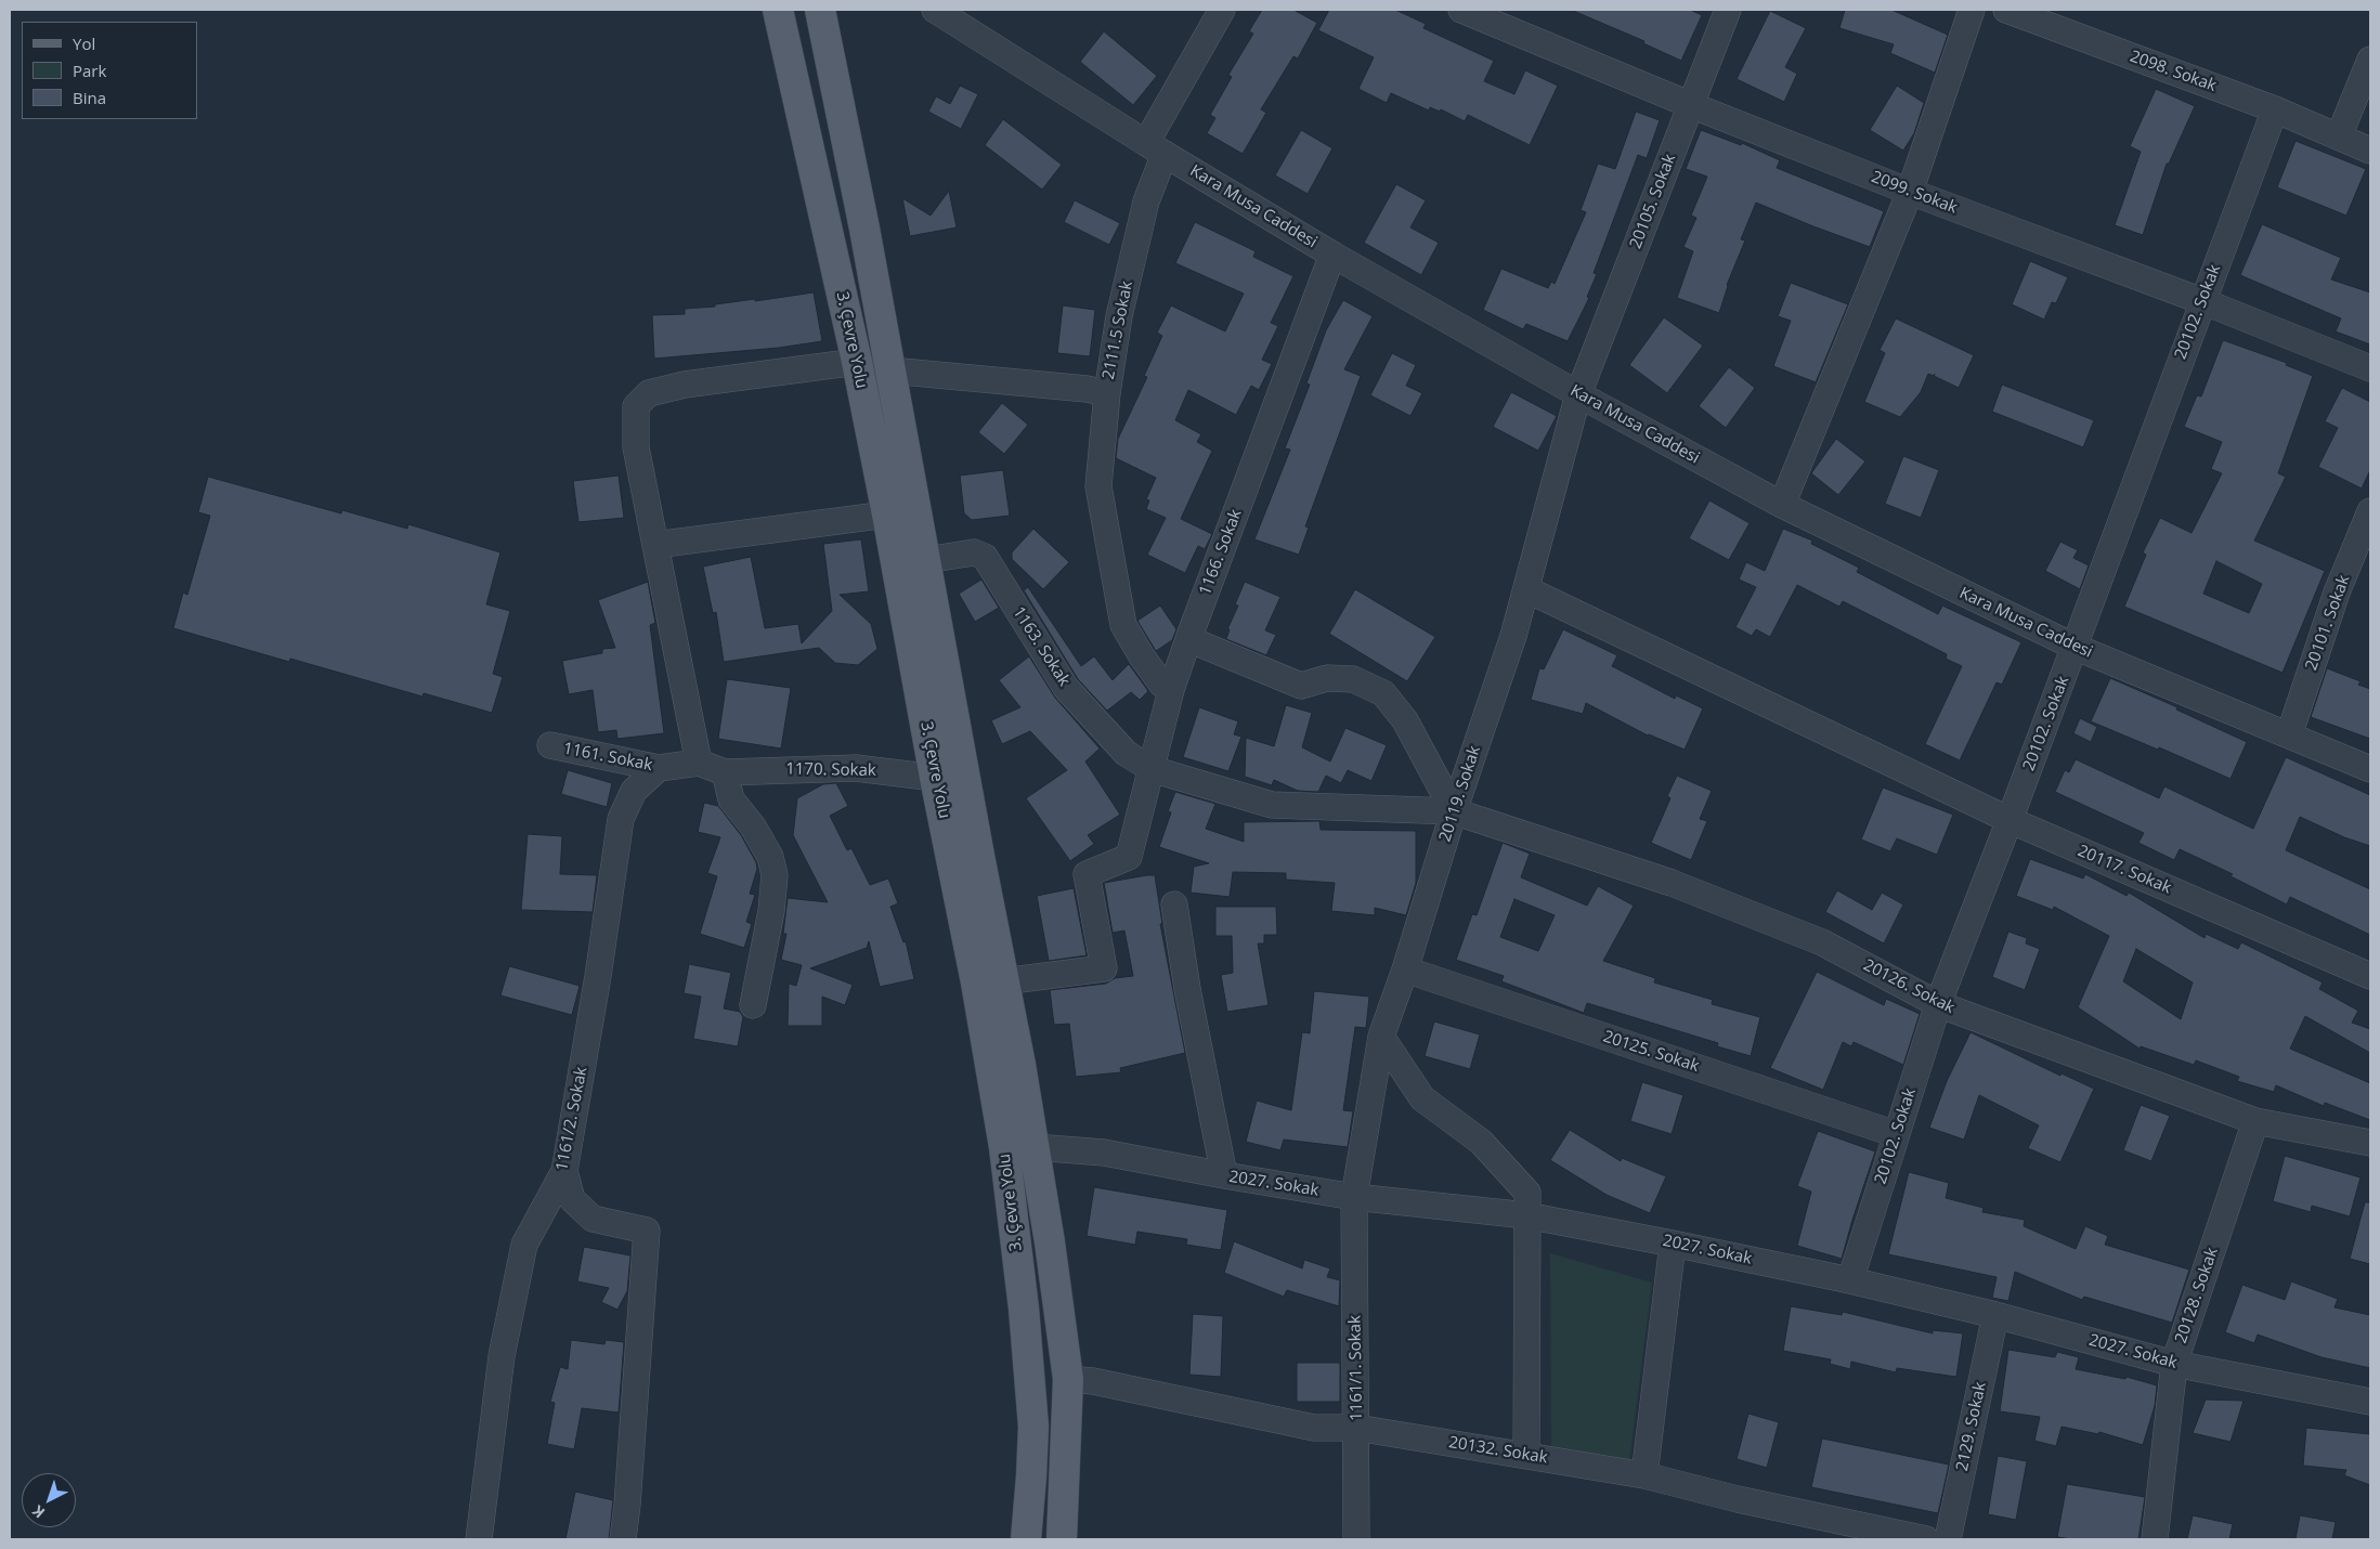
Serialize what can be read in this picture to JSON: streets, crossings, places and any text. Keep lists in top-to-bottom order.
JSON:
{
  "streets": {
    "main road": ["3. Çevre Yolu"],
    "street": [
      "2098. Sokak",
      "2099. Sokak",
      "20105. Sokak",
      "Kara Musa Caddesi",
      "20102. Sokak",
      "2111.5 Sokak",
      "1166. Sokak",
      "20101. Sokak",
      "1163. Sokak",
      "1161. Sokak",
      "1170. Sokak",
      "20119. Sokak",
      "20117. Sokak",
      "20126. Sokak",
      "20125. Sokak",
      "1161/2. Sokak",
      "2027. Sokak",
      "20128. Sokak",
      "1161/1. Sokak",
      "2129. Sokak",
      "20132. Sokak"
    ]
  },
  "crossings": [
    ["2098. Sokak", "20102. Sokak"],
    ["2099. Sokak", "20105. Sokak"],
    ["2099. Sokak", "20102. Sokak"],
    ["20105. Sokak", "Kara Musa Caddesi"],
    ["20105. Sokak", "20119. Sokak"],
    ["Kara Musa Caddesi", "20102. Sokak"],
    ["Kara Musa Caddesi", "2111.5 Sokak"],
    ["Kara Musa Caddesi", "1166. Sokak"],
    ["Kara Musa Caddesi", "20101. Sokak"],
    ["Kara Musa Caddesi", "20119. Sokak"],
    ["20102. Sokak", "20117. Sokak"],
    ["20102. Sokak", "20126. Sokak"],
    ["20102. Sokak", "20125. Sokak"],
    ["20102. Sokak", "2027. Sokak"],
    ["2111.5 Sokak", "3. Çevre Yolu"],
    ["3. Çevre Yolu", "1166. Sokak"],
    ["3. Çevre Yolu", "1163. Sokak"],
    ["3. Çevre Yolu", "1170. Sokak"],
    ["3. Çevre Yolu", "2027. Sokak"],
    ["3. Çevre Yolu", "20132. Sokak"],
    ["1166. Sokak", "1163. Sokak"],
    ["1163. Sokak", "20119. Sokak"],
    ["1163. Sokak", "20126. Sokak"],
    ["1161. Sokak", "1161/2. Sokak"],
    ["20119. Sokak", "20117. Sokak"],
    ["20119. Sokak", "20126. Sokak"],
    ["20119. Sokak", "20125. Sokak"],
    ["20119. Sokak", "2027. Sokak"],
    ["20119. Sokak", "1161/1. Sokak"],
    ["20126. Sokak", "20128. Sokak"],
    ["2027. Sokak", "20128. Sokak"],
    ["2027. Sokak", "1161/1. Sokak"],
    ["2027. Sokak", "2129. Sokak"],
    ["1161/1. Sokak", "20132. Sokak"]
  ],
  "legend": ["Yol", "Park", "Bina"],
  "north": "bottom left"
}
